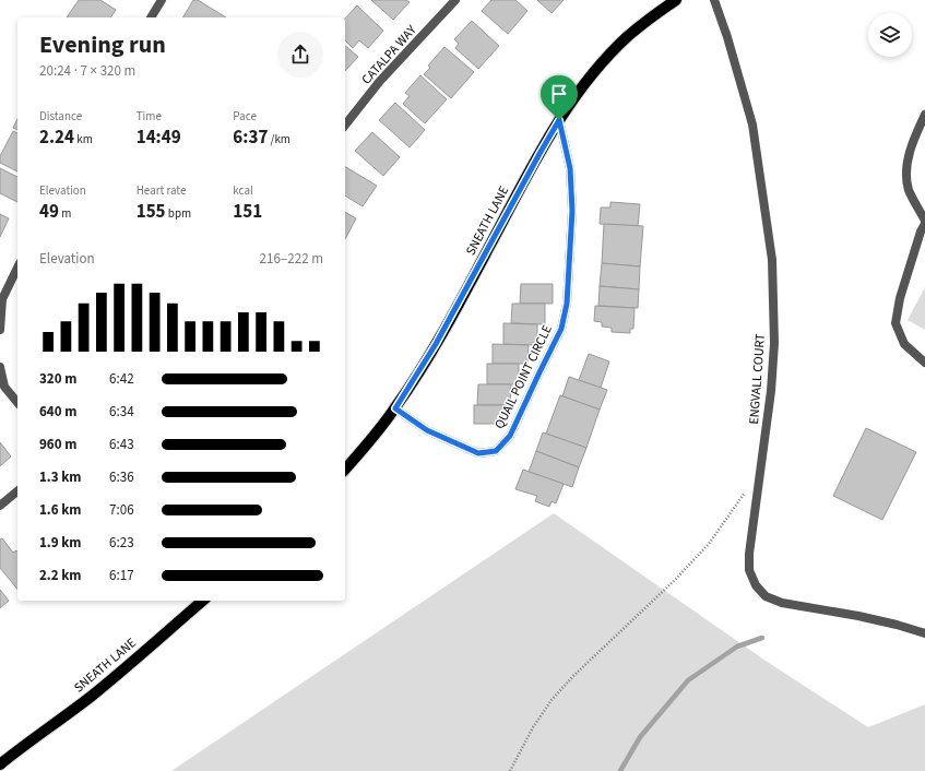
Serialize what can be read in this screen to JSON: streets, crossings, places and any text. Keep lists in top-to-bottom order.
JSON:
{
  "streets": {
    "main road": ["SNEATH LANE"],
    "street": ["CATALPA WAY", "QUAIL POINT CIRCLE", "ENGVALL COURT"]
  },
  "crossings": [
    ["SNEATH LANE", "QUAIL POINT CIRCLE"]
  ],
  "page": {
    "heading": ["Evening run", "20:24 · 7 × 320 m"],
    "stats": [
      ["Distance", "2.24 km"],
      ["Time", "14:49"],
      ["Pace", "6:37 /km"],
      ["Elevation", "49 m"],
      ["Heart rate", "155 bpm"],
      ["kcal", "151"]
    ],
    "chart": ["Elevation", "216–222 m"],
    "list": [
      {
        "name": "320 m",
        "note": "6:42"
      },
      {
        "name": "640 m",
        "note": "6:34"
      },
      {
        "name": "960 m",
        "note": "6:43"
      },
      {
        "name": "1.3 km",
        "note": "6:36"
      },
      {
        "name": "1.6 km",
        "note": "7:06"
      },
      {
        "name": "1.9 km",
        "note": "6:23"
      },
      {
        "name": "2.2 km",
        "note": "6:17"
      }
    ]
  }
}
